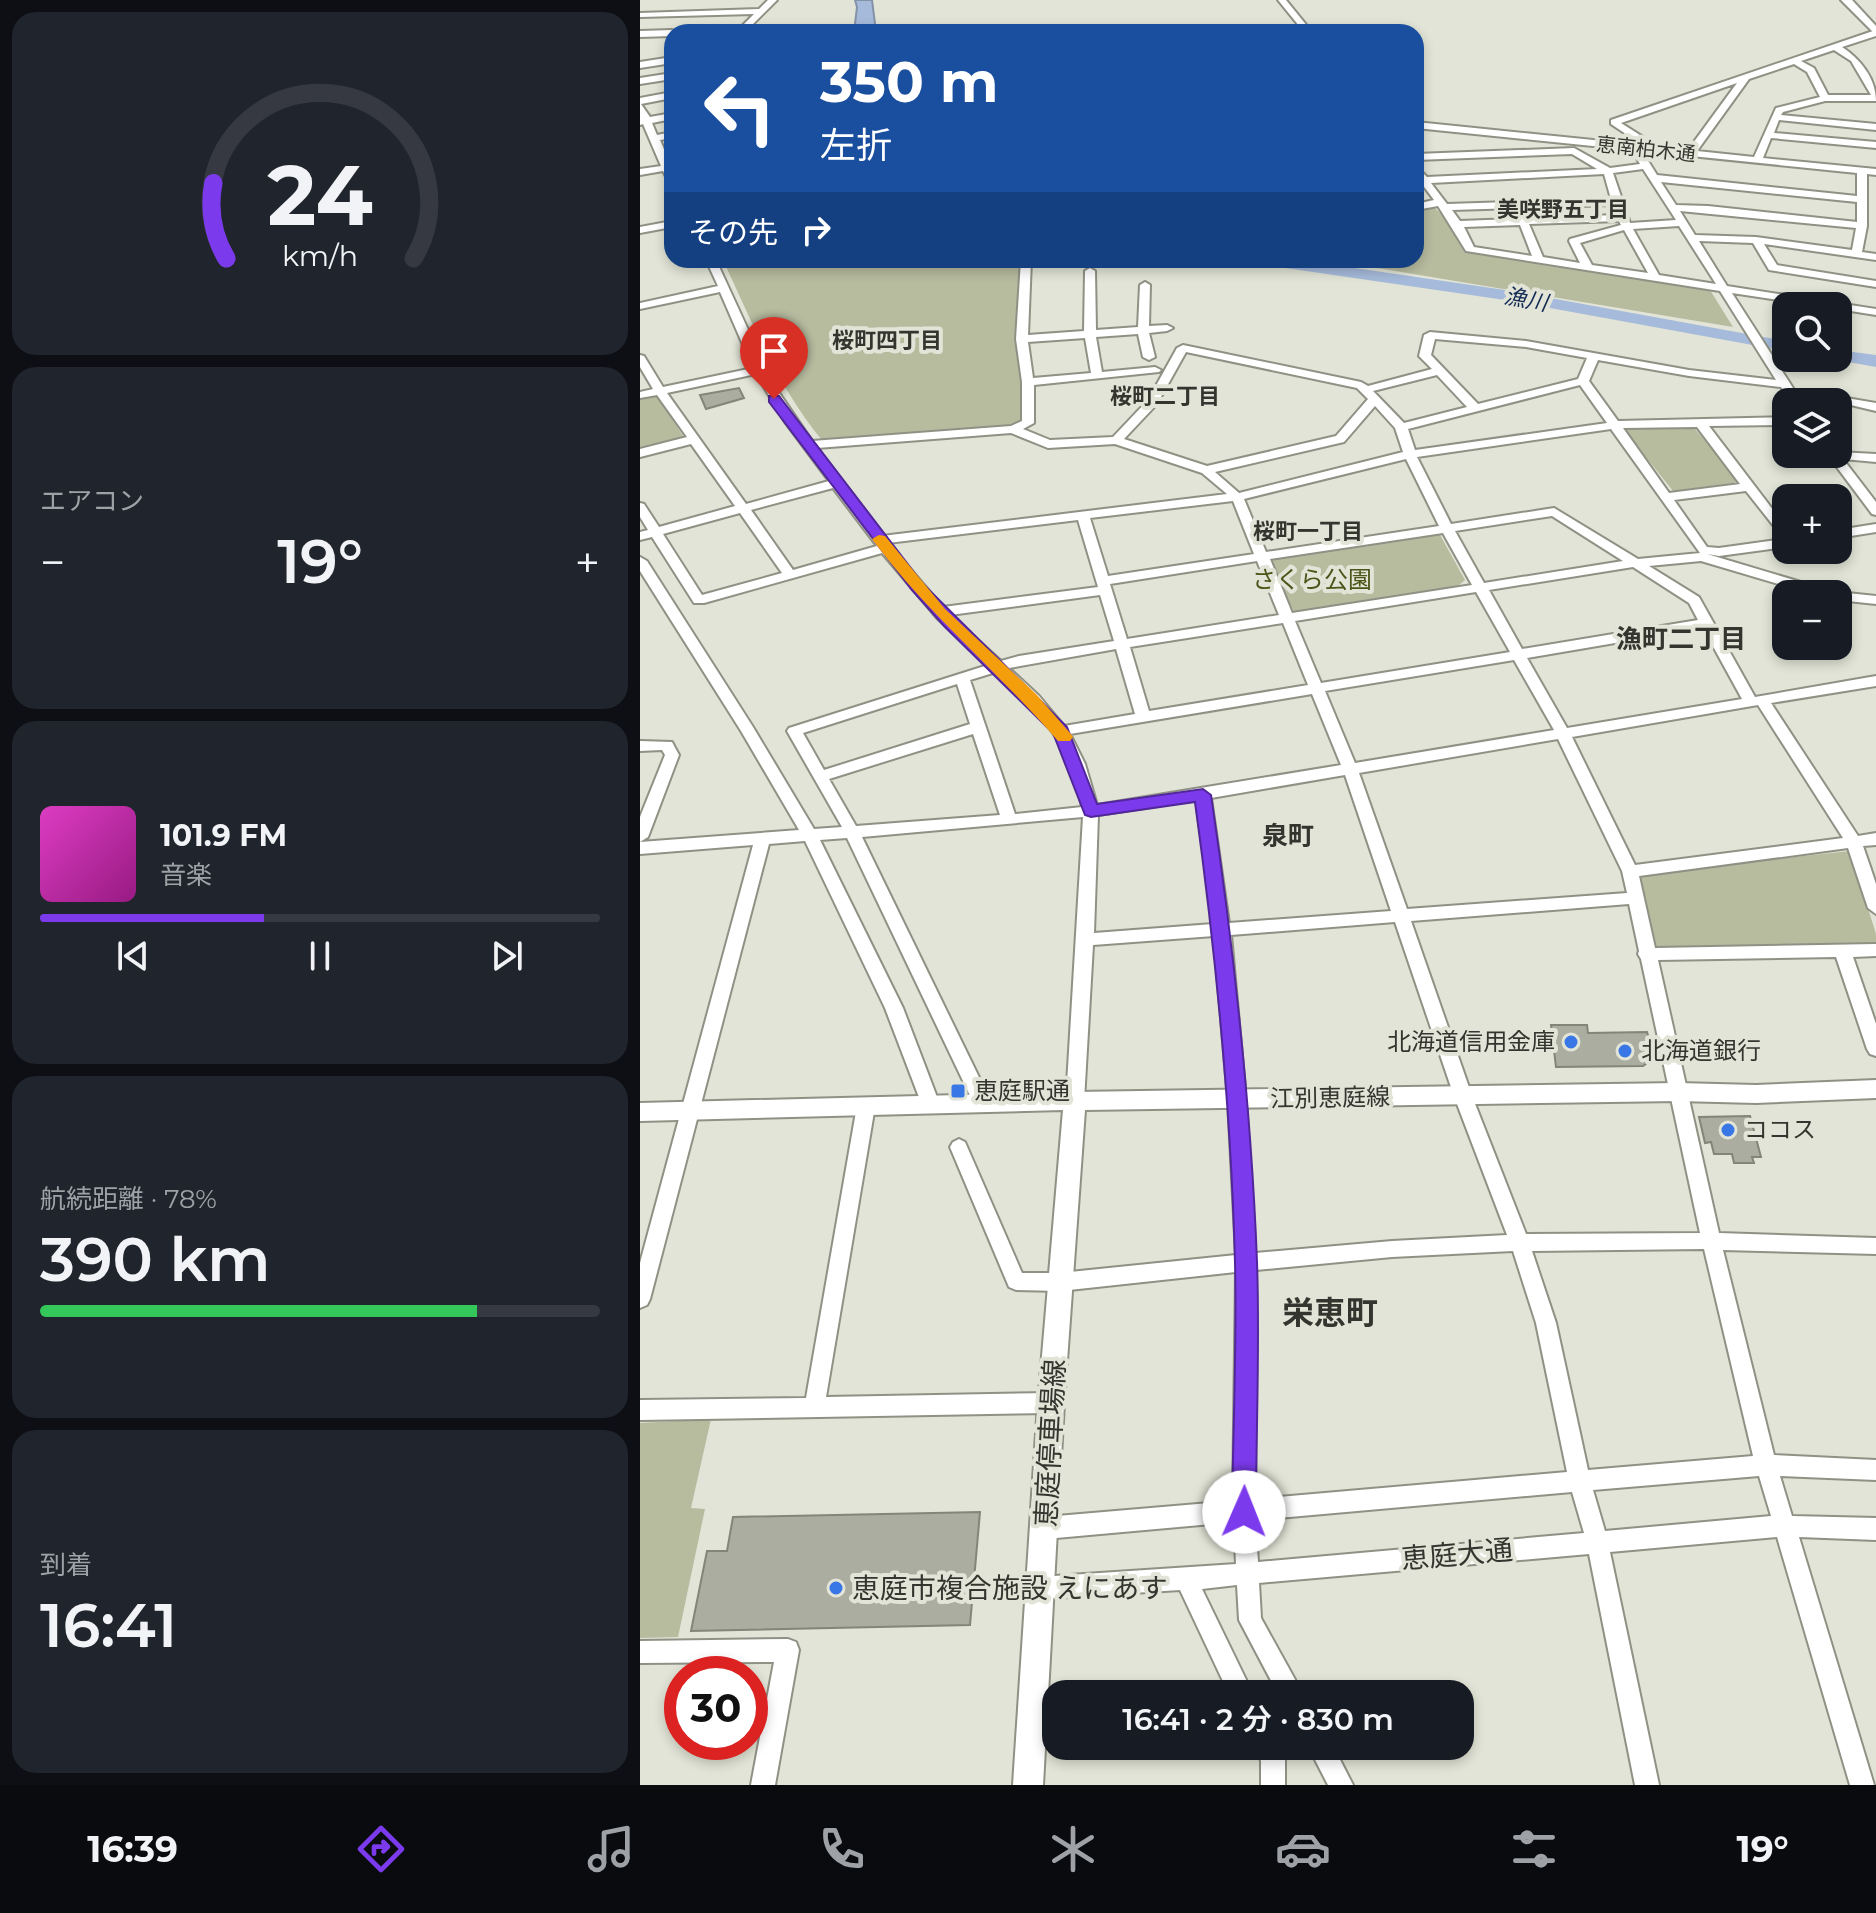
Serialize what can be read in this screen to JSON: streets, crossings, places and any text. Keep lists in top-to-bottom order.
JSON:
{
  "streets": {
    "main road": ["江別恵庭線", "恵庭停車場線"],
    "street": ["恵南柏木通", "恵庭大通"]
  },
  "crossings": [
    ["江別恵庭線", "恵庭停車場線"],
    ["恵庭停車場線", "恵庭大通"]
  ],
  "districts": [
    "美咲野五丁目",
    "桜町四丁目",
    "桜町二丁目",
    "桜町一丁目",
    "漁町二丁目",
    "泉町",
    "栄恵町"
  ],
  "water": ["漁川"],
  "parks": ["さくら公園"],
  "places": {
    "other": [
      "北海道信用金庫",
      "北海道銀行",
      "ココス",
      "恵庭市複合施設 えにあす"
    ],
    "transit": ["恵庭駅通"]
  },
  "page": {
    "turn": ["350 m", "左折"],
    "then": "その先",
    "map_buttons": ["+", "−"],
    "tile": [
      "エアコン",
      ["航続距離 · 78%", "390 km"],
      ["到着", "16:41"]
    ],
    "heat": ["−", "19°", "+"],
    "song": ["101.9 FM", "音楽"],
    "limit": "30",
    "trip": "16:41 · 2 分 · 830 m",
    "tabs": ["16:39", "19°"],
    "gauge": ["24", "km/h"]
  }
}
